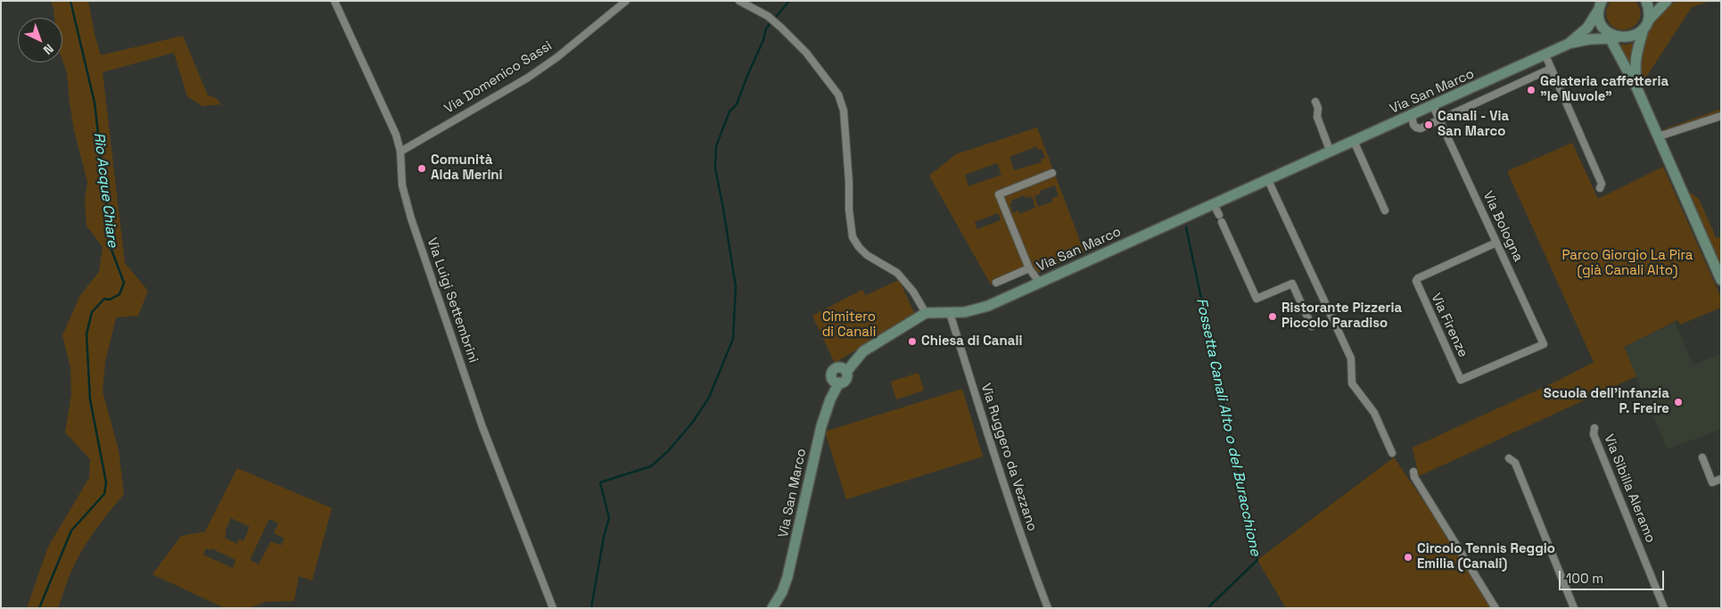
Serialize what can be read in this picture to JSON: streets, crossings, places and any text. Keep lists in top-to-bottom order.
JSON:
{
  "streets": {
    "street": [
      "Via Domenico Sassi",
      "Via San Marco",
      "Via Bologna",
      "Via Luigi Settembrini",
      "Via Firenze",
      "Via Ruggero da Vezzano",
      "Via Sibilla Aleramo"
    ]
  },
  "crossings": [
    ["Via Domenico Sassi", "Via Luigi Settembrini"],
    ["Via San Marco", "Via Bologna"],
    ["Via San Marco", "Via Ruggero da Vezzano"],
    ["Via Bologna", "Via Firenze"]
  ],
  "water": ["Rio Acque Chiare", "Fossetta Canali Alto o del Buracchione"],
  "parks": ["Parco Giorgio La Pira (già Canali Alto)", "Cimitero di Canali"],
  "places": [
    "Gelateria caffetteria \"le Nuvole\"",
    "Canali - Via San Marco",
    "Comunità Alda Merini",
    "Ristorante Pizzeria Piccolo Paradiso",
    "Chiesa di Canali",
    "Scuola dell'infanzia P. Freire",
    "Circolo Tennis Reggio Emilia (Canali)"
  ],
  "scale_bar": "100 m",
  "north": "bottom right"
}
